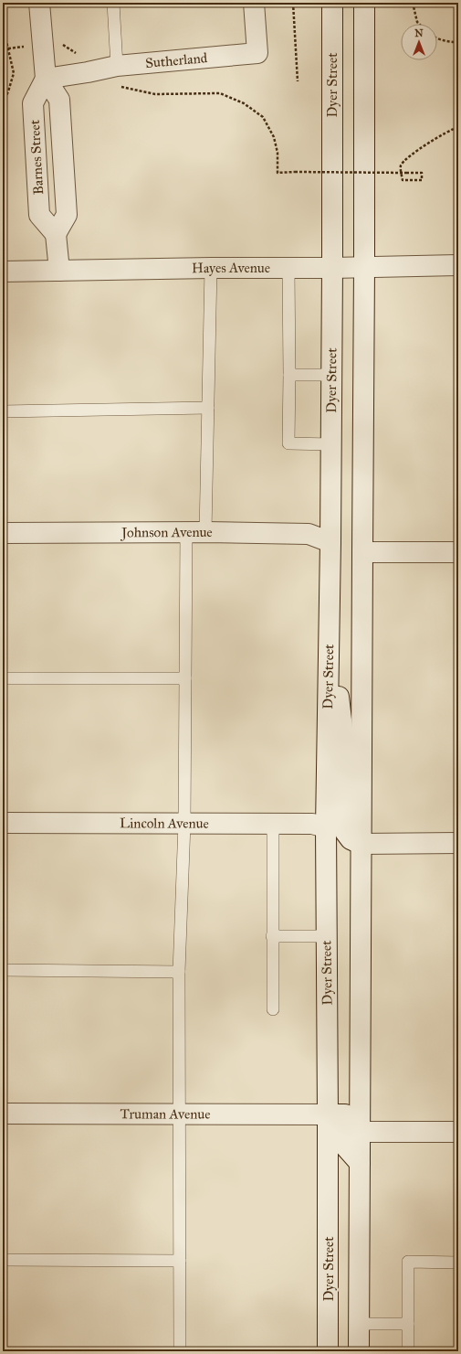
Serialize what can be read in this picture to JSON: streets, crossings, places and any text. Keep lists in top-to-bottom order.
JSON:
{
  "streets": {
    "main road": [
      "Sutherland",
      "Dyer Street",
      "Barnes Street",
      "Hayes Avenue",
      "Johnson Avenue",
      "Lincoln Avenue",
      "Truman Avenue"
    ]
  },
  "crossings": [
    ["Sutherland", "Barnes Street"],
    ["Dyer Street", "Hayes Avenue"],
    ["Dyer Street", "Johnson Avenue"],
    ["Dyer Street", "Lincoln Avenue"],
    ["Dyer Street", "Truman Avenue"]
  ],
  "north": "top"
}
